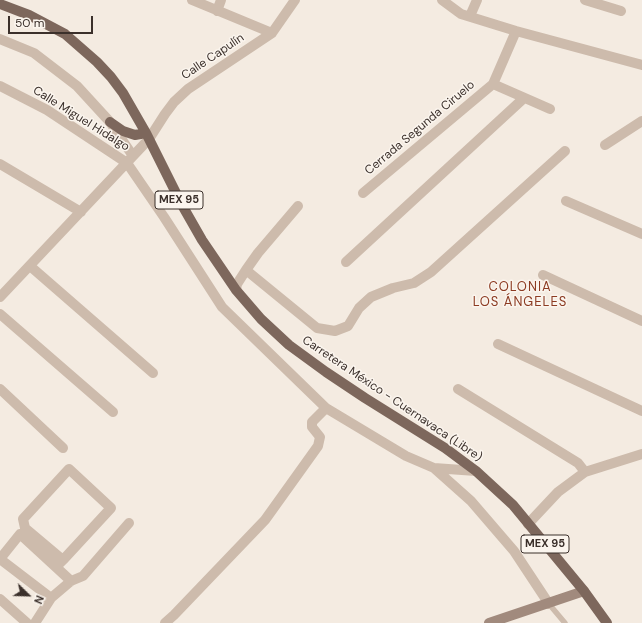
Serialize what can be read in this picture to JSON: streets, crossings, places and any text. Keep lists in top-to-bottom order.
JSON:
{
  "streets": {
    "main road": ["MEX 95", "Carretera México - Cuernavaca (Libre)"],
    "street": ["Calle Capulín", "Calle Miguel Hidalgo", "Cerrada Segunda Ciruelo"]
  },
  "crossings": [
    ["Calle Capulín", "Calle Miguel Hidalgo"],
    ["Calle Capulín", "Carretera México - Cuernavaca (Libre)"]
  ],
  "districts": ["COLONIA LOS ÁNGELES"],
  "scale_bar": "50 m",
  "north": "bottom right"
}
